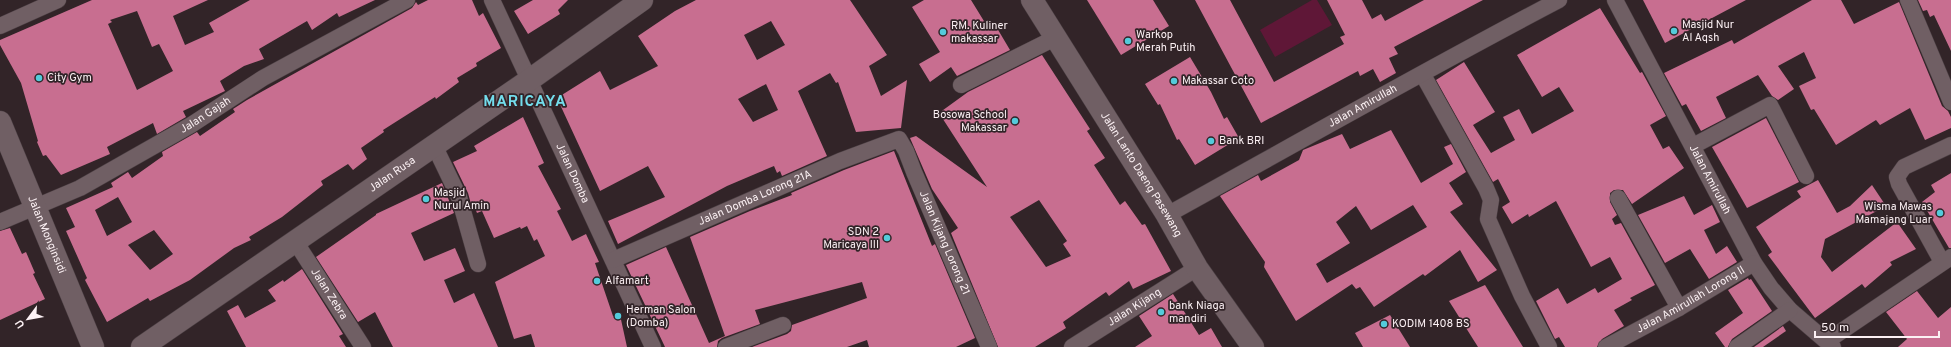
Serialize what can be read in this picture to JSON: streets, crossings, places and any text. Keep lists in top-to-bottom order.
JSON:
{
  "streets": {
    "main road": ["Jalan Rusa", "Jalan Lanto Daeng Pasewang", "Jalan Monginsidi"],
    "street": [
      "Jalan Amirullah",
      "Jalan Gajah",
      "Jalan Domba",
      "Jalan Domba Lorong 21A",
      "Jalan Kijang Lorong 21",
      "Jalan Zebra",
      "Jalan Amirullah Lorong II",
      "Jalan Kijang"
    ]
  },
  "crossings": [
    ["Jalan Amirullah", "Jalan Lanto Daeng Pasewang"],
    ["Jalan Amirullah", "Jalan Amirullah Lorong II"],
    ["Jalan Gajah", "Jalan Monginsidi"],
    ["Jalan Rusa", "Jalan Domba"],
    ["Jalan Rusa", "Jalan Zebra"],
    ["Jalan Domba", "Jalan Domba Lorong 21A"],
    ["Jalan Lanto Daeng Pasewang", "Jalan Kijang"],
    ["Jalan Domba Lorong 21A", "Jalan Kijang Lorong 21"]
  ],
  "districts": ["MARICAYA"],
  "places": [
    "Masjid Nur Al Aqsh",
    "RM. Kuliner makassar",
    "Warkop Merah Putih",
    "City Gym",
    "Makassar Coto",
    "Bosowa School Makassar",
    "Bank BRI",
    "Masjid Nurul Amin",
    "Wisma Mawas Mamajang Luar",
    "SDN 2 Maricaya III",
    "Alfamart",
    "bank Niaga mandiri",
    "Herman Salon (Domba)",
    "KODIM 1408 BS"
  ],
  "scale_bar": "50 m",
  "north": "bottom left"
}
